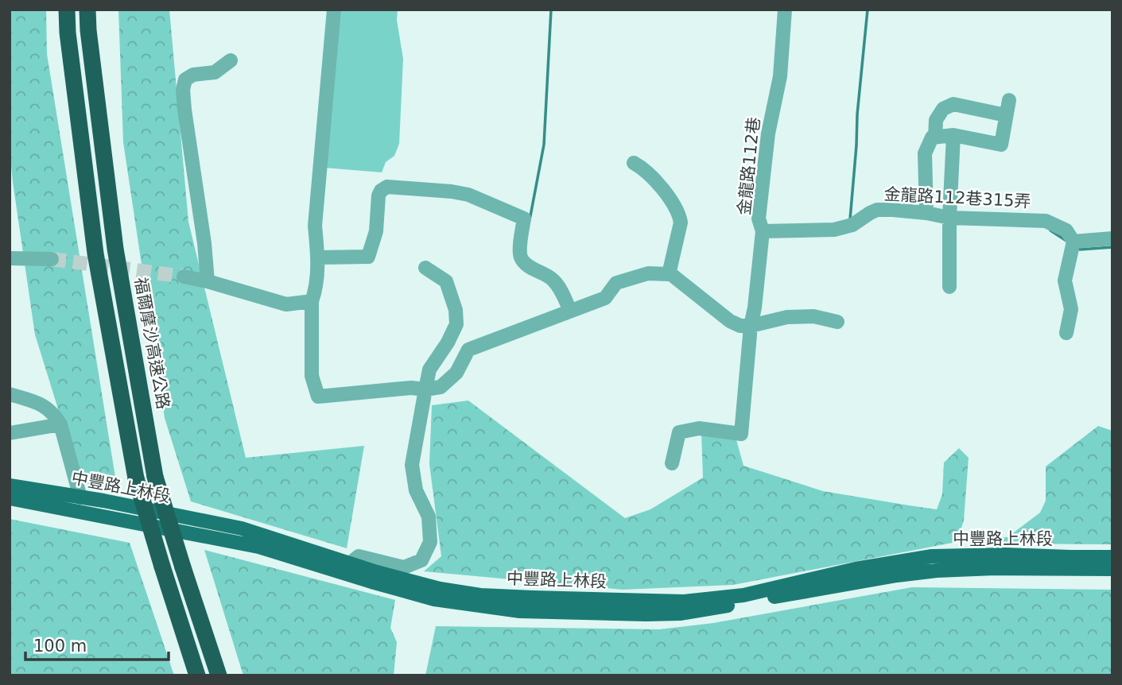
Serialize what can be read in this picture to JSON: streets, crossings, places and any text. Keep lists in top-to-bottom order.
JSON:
{
  "streets": {
    "highway": ["福爾摩沙高速公路"],
    "main road": ["中豐路上林段"],
    "street": ["金龍路112巷", "金龍路112巷315弄"]
  },
  "crossings": [
    ["金龍路112巷", "金龍路112巷315弄"]
  ],
  "scale_bar": "100 m"
}
